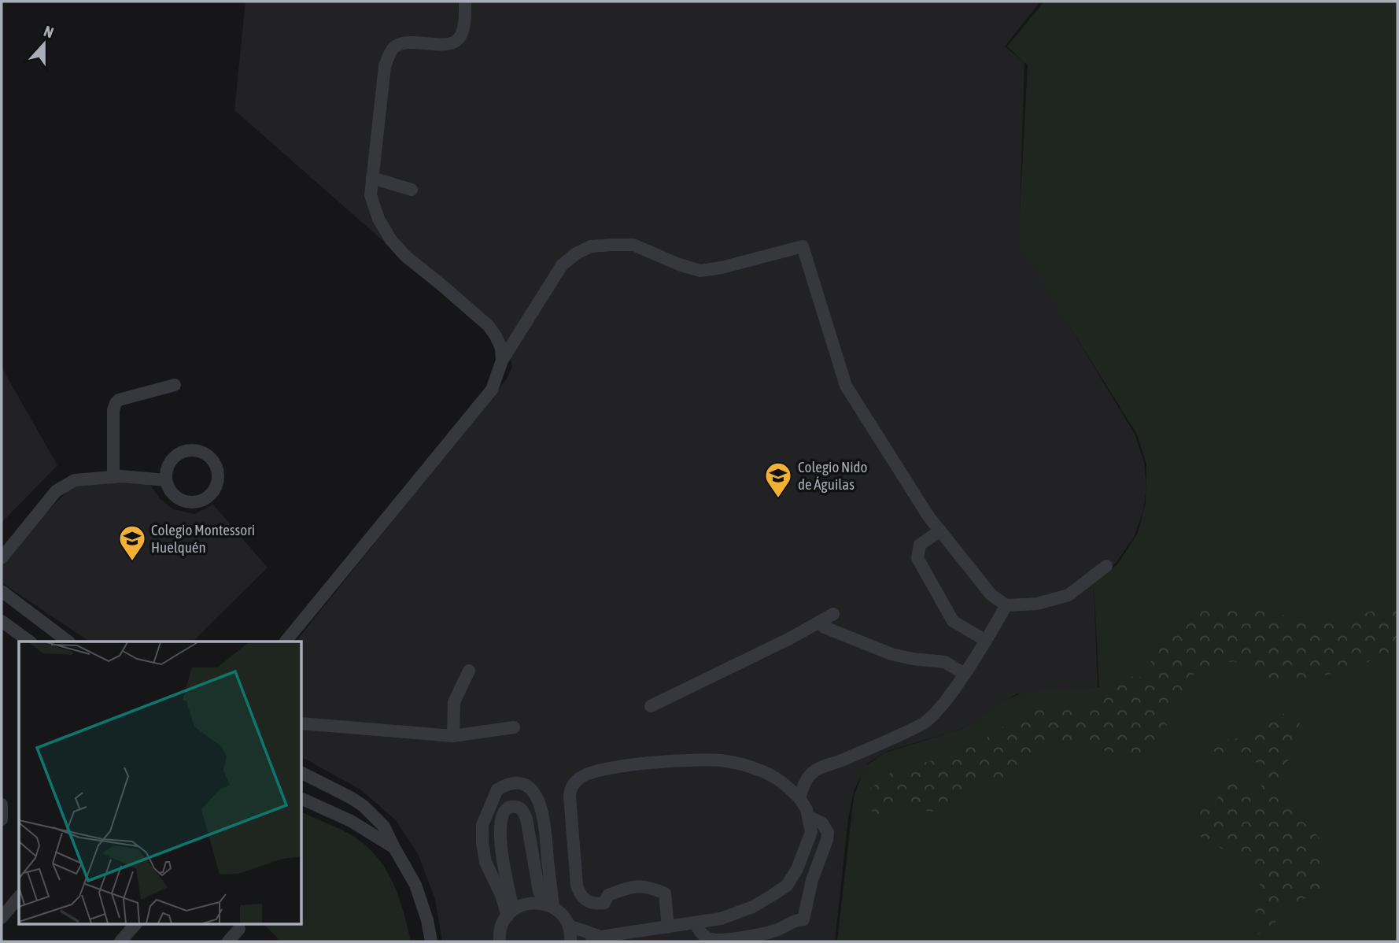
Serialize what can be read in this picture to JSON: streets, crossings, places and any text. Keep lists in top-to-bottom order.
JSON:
{
  "places": {
    "school or university": ["Colegio Nido de Águilas", "Colegio Montessori Huelquén"]
  },
  "north": "top"
}
